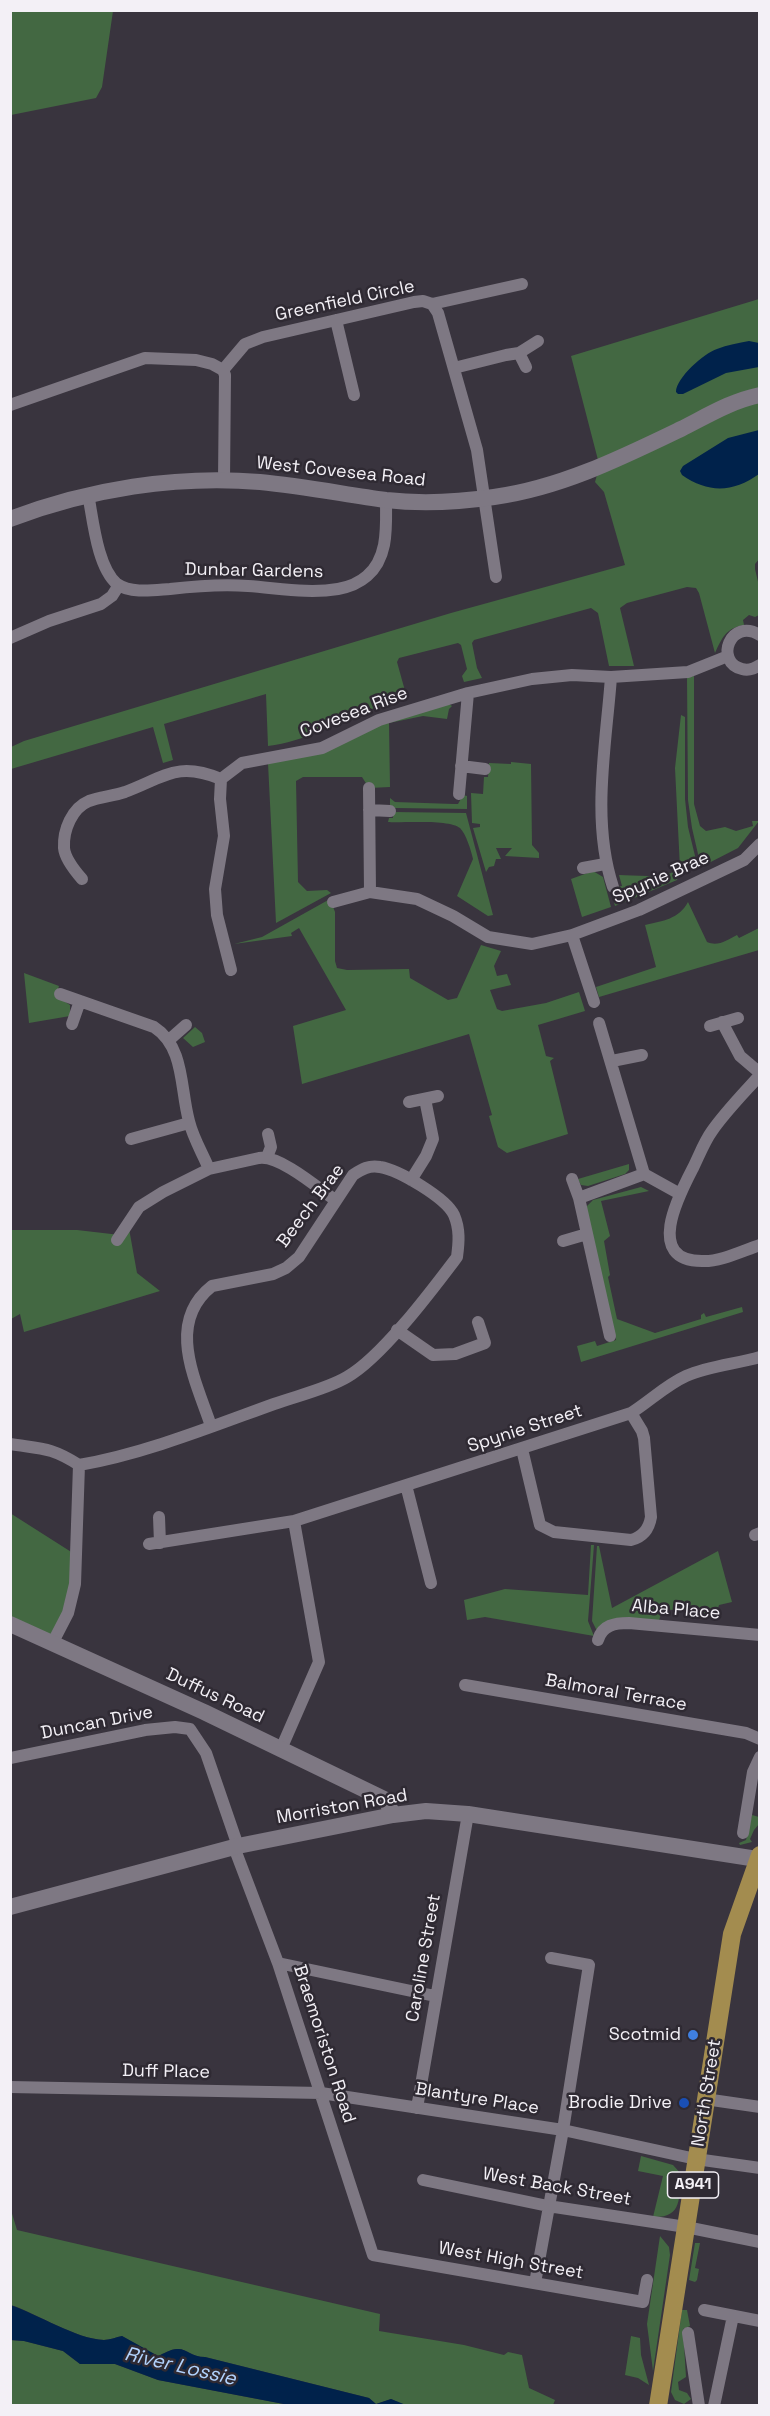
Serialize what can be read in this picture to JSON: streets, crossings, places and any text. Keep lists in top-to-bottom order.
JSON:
{
  "streets": {
    "main road": ["North Street", "A941"],
    "street": [
      "Greenfield Circle",
      "West Covesea Road",
      "Dunbar Gardens",
      "Covesea Rise",
      "Spynie Brae",
      "Beech Brae",
      "Spynie Street",
      "Alba Place",
      "Balmoral Terrace",
      "Duffus Road",
      "Duncan Drive",
      "Morriston Road",
      "Caroline Street",
      "Braemoriston Road",
      "Duff Place",
      "Blantyre Place",
      "West Back Street",
      "West High Street"
    ]
  },
  "crossings": [
    ["Greenfield Circle", "West Covesea Road"],
    ["West Covesea Road", "Dunbar Gardens"],
    ["Duffus Road", "Morriston Road"],
    ["Duncan Drive", "Braemoriston Road"],
    ["Morriston Road", "Caroline Street"],
    ["Morriston Road", "Braemoriston Road"],
    ["Morriston Road", "North Street"],
    ["Caroline Street", "Blantyre Place"],
    ["Braemoriston Road", "Duff Place"],
    ["Braemoriston Road", "Blantyre Place"],
    ["Braemoriston Road", "West High Street"],
    ["Duff Place", "Blantyre Place"],
    ["North Street", "Blantyre Place"],
    ["North Street", "West Back Street"]
  ],
  "water": ["River Lossie"],
  "places": ["Scotmid", "Brodie Drive"]
}
